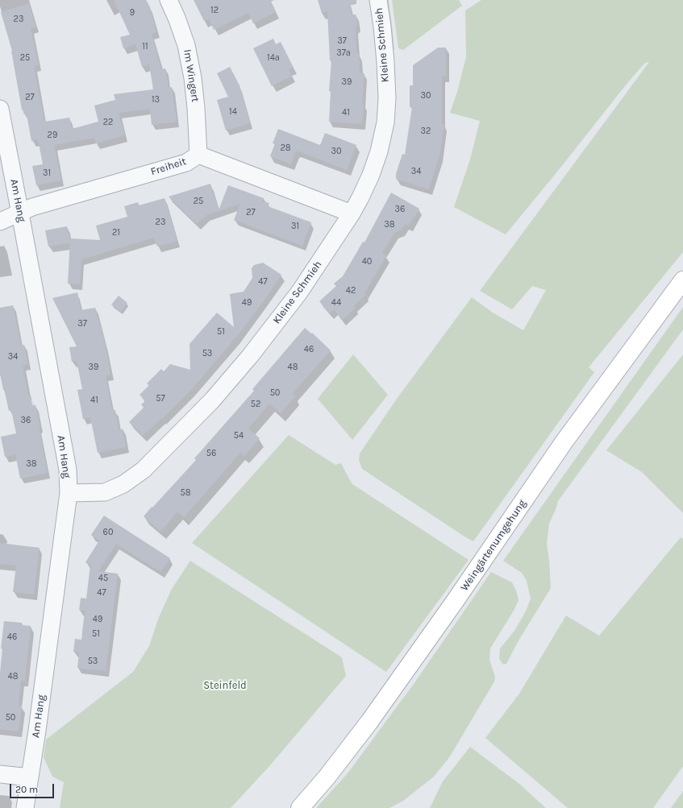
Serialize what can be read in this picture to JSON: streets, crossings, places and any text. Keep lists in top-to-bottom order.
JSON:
{
  "streets": {
    "main road": ["Weingärtenumgehung"],
    "street": [
      "Kleine Schmieh",
      "Im Wingert",
      "Freiheit",
      "Am Hang"
    ]
  },
  "crossings": [
    ["Kleine Schmieh", "Freiheit"],
    ["Kleine Schmieh", "Am Hang"],
    ["Im Wingert", "Freiheit"],
    ["Freiheit", "Am Hang"]
  ],
  "parks": ["Steinfeld"],
  "house_numbers": [
    "12",
    "9",
    "23",
    "37",
    "11",
    "37a",
    "25",
    "14a",
    "39",
    "30",
    "27",
    "13",
    "14",
    "41",
    "22",
    "32",
    "29",
    "28",
    "30",
    "34",
    "31",
    "25",
    "36",
    "27",
    "23",
    "38",
    "31",
    "21",
    "40",
    "47",
    "42",
    "49",
    "44",
    "37",
    "51",
    "46",
    "53",
    "34",
    "39",
    "48",
    "50",
    "57",
    "41",
    "52",
    "36",
    "54",
    "56",
    "38",
    "58",
    "60",
    "45",
    "47",
    "49",
    "51",
    "46",
    "53",
    "48",
    "50"
  ],
  "scale_bar": "20 m"
}
